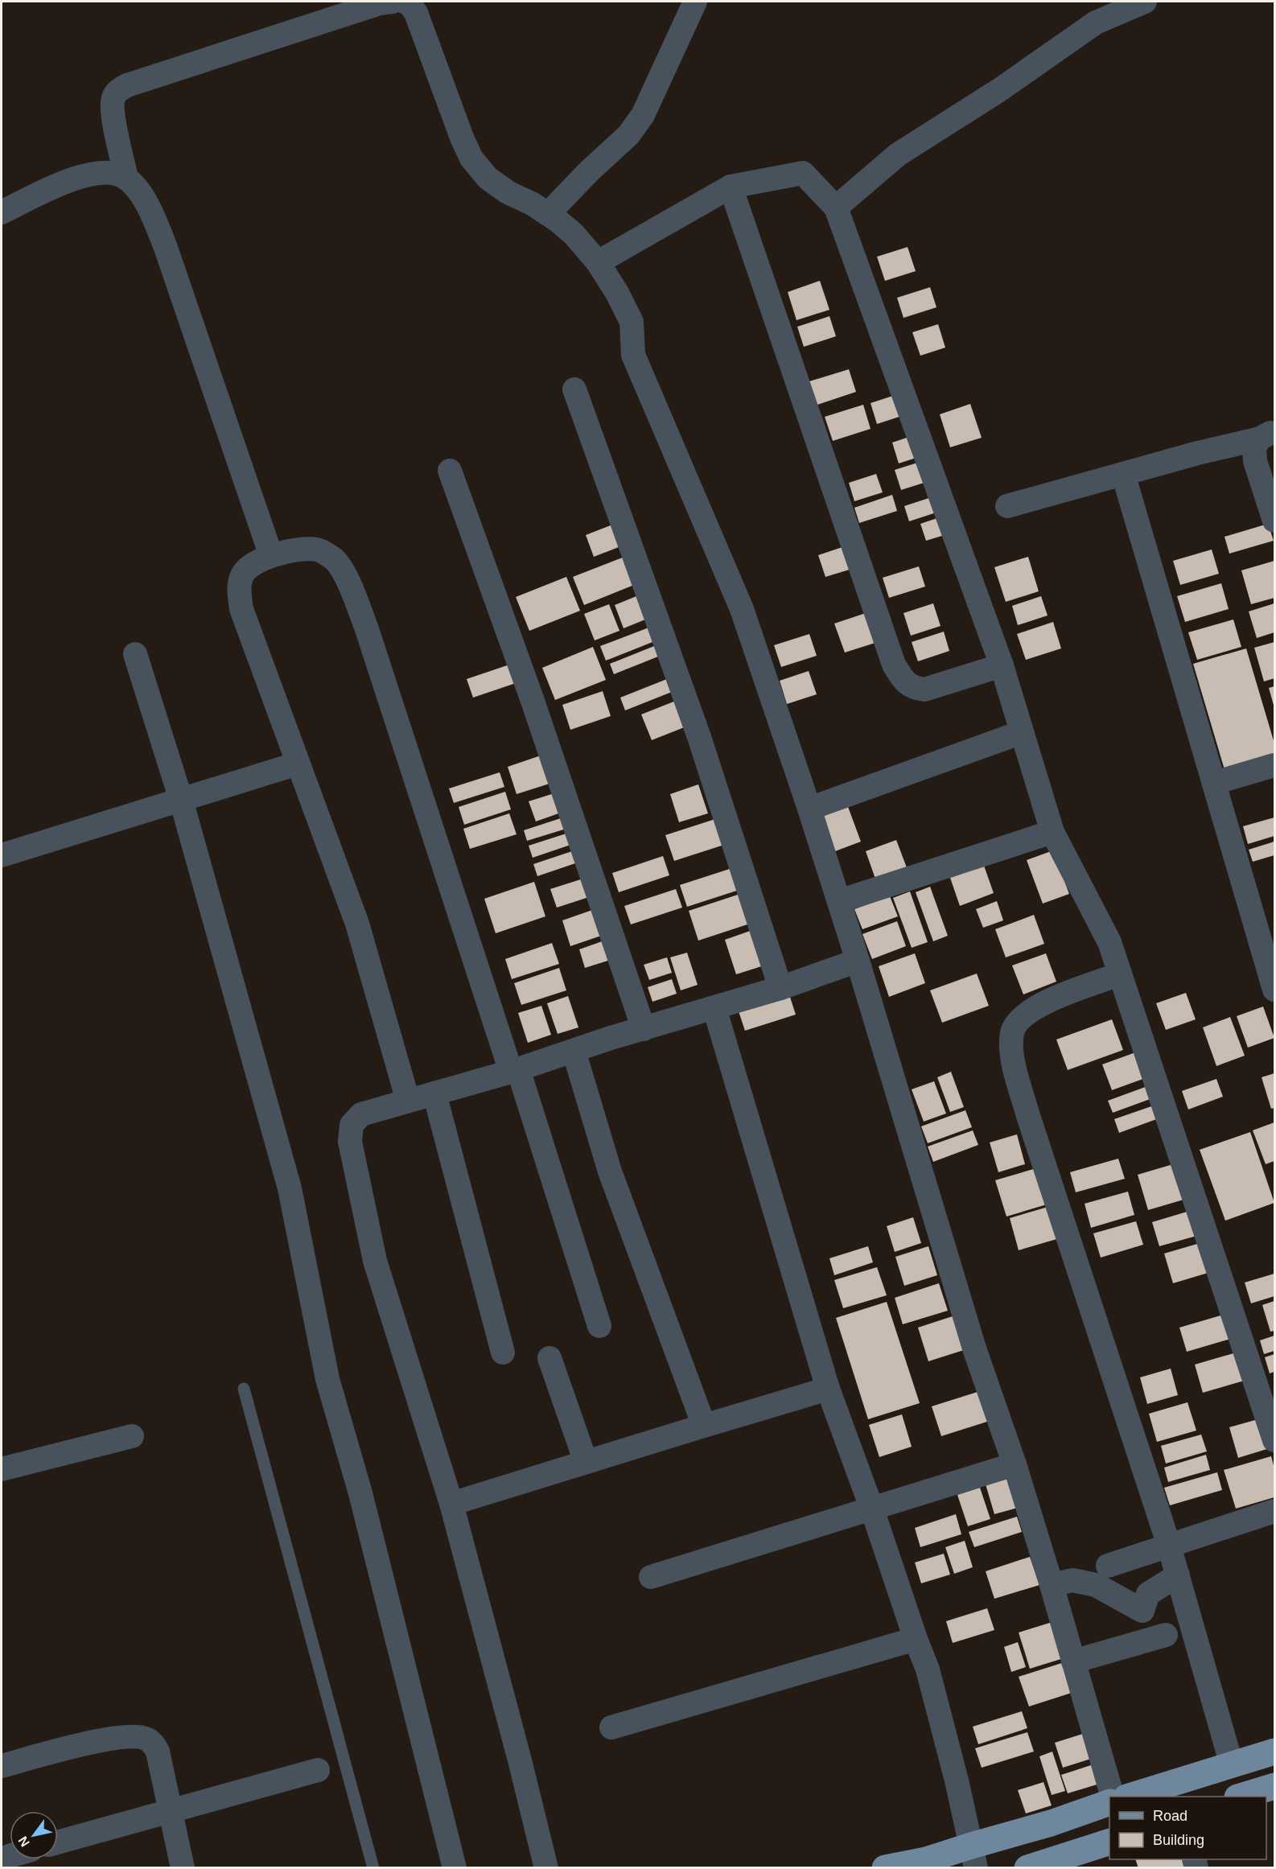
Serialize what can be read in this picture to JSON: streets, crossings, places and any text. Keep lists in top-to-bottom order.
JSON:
{
  "legend": ["Road", "Building"],
  "north": "bottom left"
}
